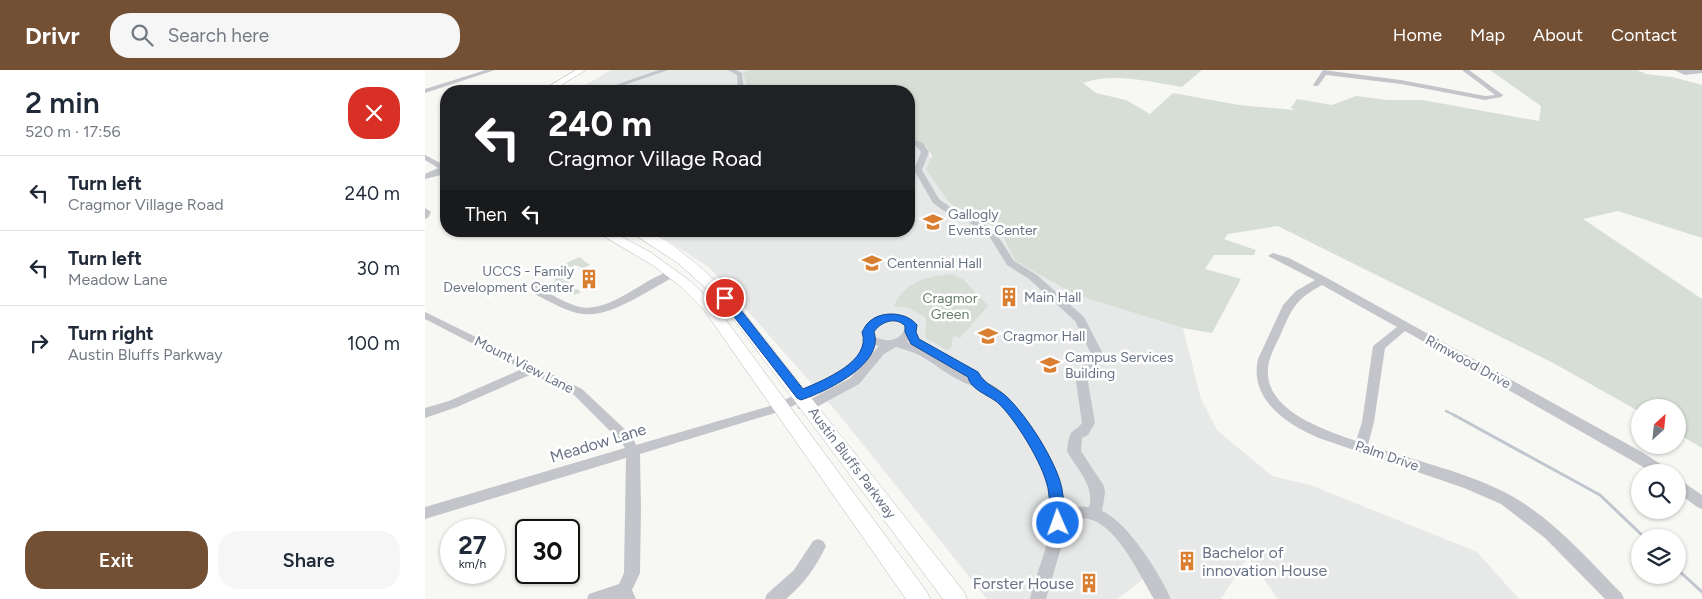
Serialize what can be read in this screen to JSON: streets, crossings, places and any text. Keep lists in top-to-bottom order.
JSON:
{
  "streets": {
    "main road": ["Austin Bluffs Parkway"],
    "street": [
      "Rimwood Drive",
      "Mount View Lane",
      "Meadow Lane",
      "Palm Drive"
    ]
  },
  "crossings": [
    ["Rimwood Drive", "Palm Drive"],
    ["Mount View Lane", "Meadow Lane"],
    ["Meadow Lane", "Austin Bluffs Parkway"]
  ],
  "parks": ["Cragmor Green"],
  "places": {
    "school or university": [
      "Gallogly Events Center",
      "Centennial Hall",
      "Cragmor Hall",
      "Campus Services Building"
    ],
    "building": [
      "UCCS - Family Development Center",
      "Main Hall",
      "Bachelor of innovation House",
      "Forster House"
    ]
  },
  "north": "top right",
  "page": {
    "header": "Drivr",
    "search": "Search here",
    "nav": [
      "Home",
      "Map",
      "About",
      "Contact"
    ],
    "heading": ["2 min", "520 m · 17:56"],
    "turn": ["240 m", "Cragmor Village Road"],
    "list": [
      {
        "name": "Turn left",
        "note": "Cragmor Village Road",
        "value": "240 m"
      },
      {
        "name": "Turn left",
        "note": "Meadow Lane",
        "value": "30 m"
      },
      {
        "name": "Turn right",
        "note": "Austin Bluffs Parkway",
        "value": "100 m"
      }
    ],
    "then": "Then",
    "speed": "27 km/h",
    "limit": "30",
    "buttons": ["Exit", "Share"]
  }
}
